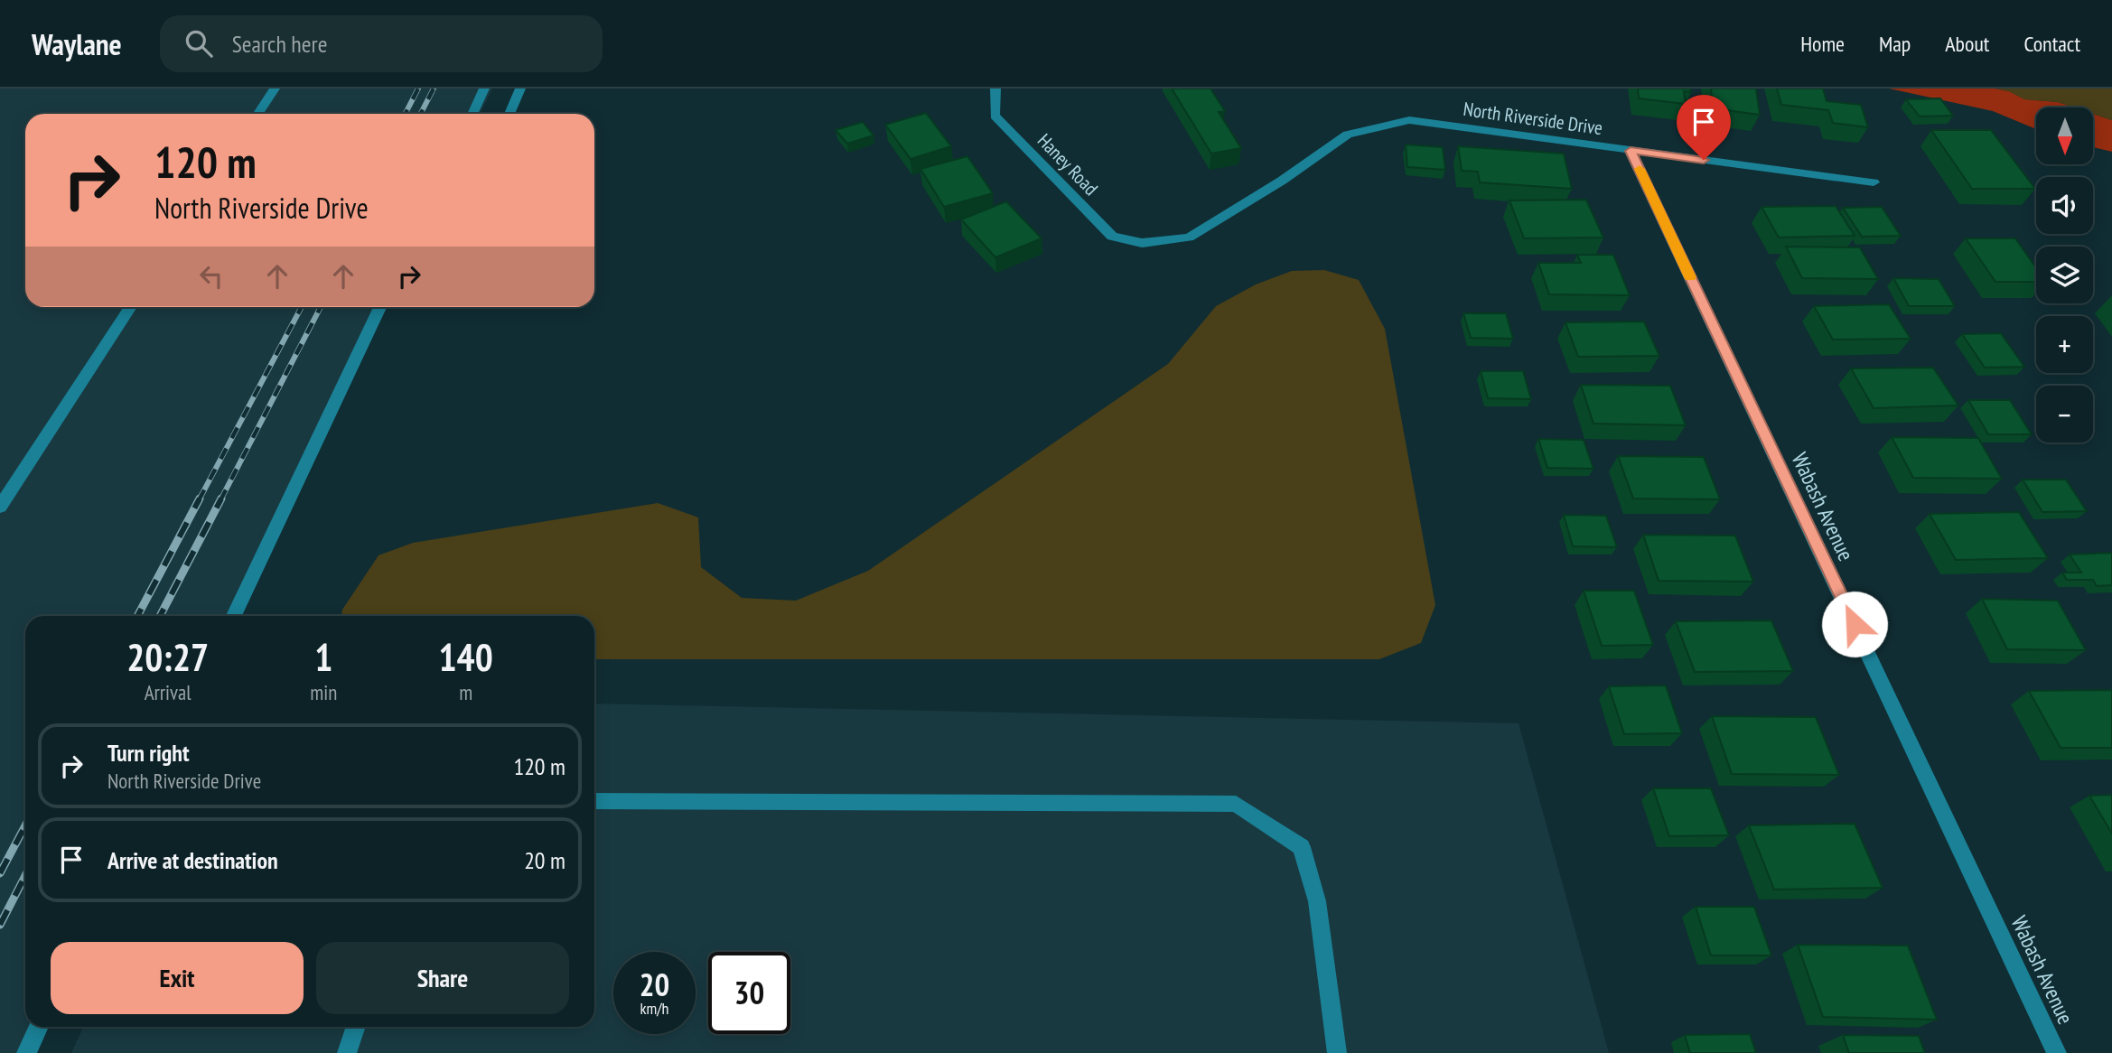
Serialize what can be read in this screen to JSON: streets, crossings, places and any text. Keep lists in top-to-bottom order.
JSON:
{
  "streets": {
    "street": ["North Riverside Drive", "Haney Road", "Wabash Avenue"]
  },
  "crossings": [
    ["North Riverside Drive", "Haney Road"],
    ["North Riverside Drive", "Wabash Avenue"]
  ],
  "north": "bottom",
  "page": {
    "header": "Waylane",
    "search": "Search here",
    "nav": [
      "Home",
      "Map",
      "About",
      "Contact"
    ],
    "map_buttons": ["+", "−"],
    "turn": ["120 m", "North Riverside Drive"],
    "eta": [
      "20:27",
      "Arrival",
      "1",
      "min",
      "140",
      "m"
    ],
    "list": [
      {
        "name": "Turn right",
        "note": "North Riverside Drive",
        "value": "120 m"
      },
      {
        "name": "Arrive at destination",
        "value": "20 m"
      }
    ],
    "buttons": ["Exit", "Share"],
    "speed": "20 km/h",
    "limit": "30"
  }
}
